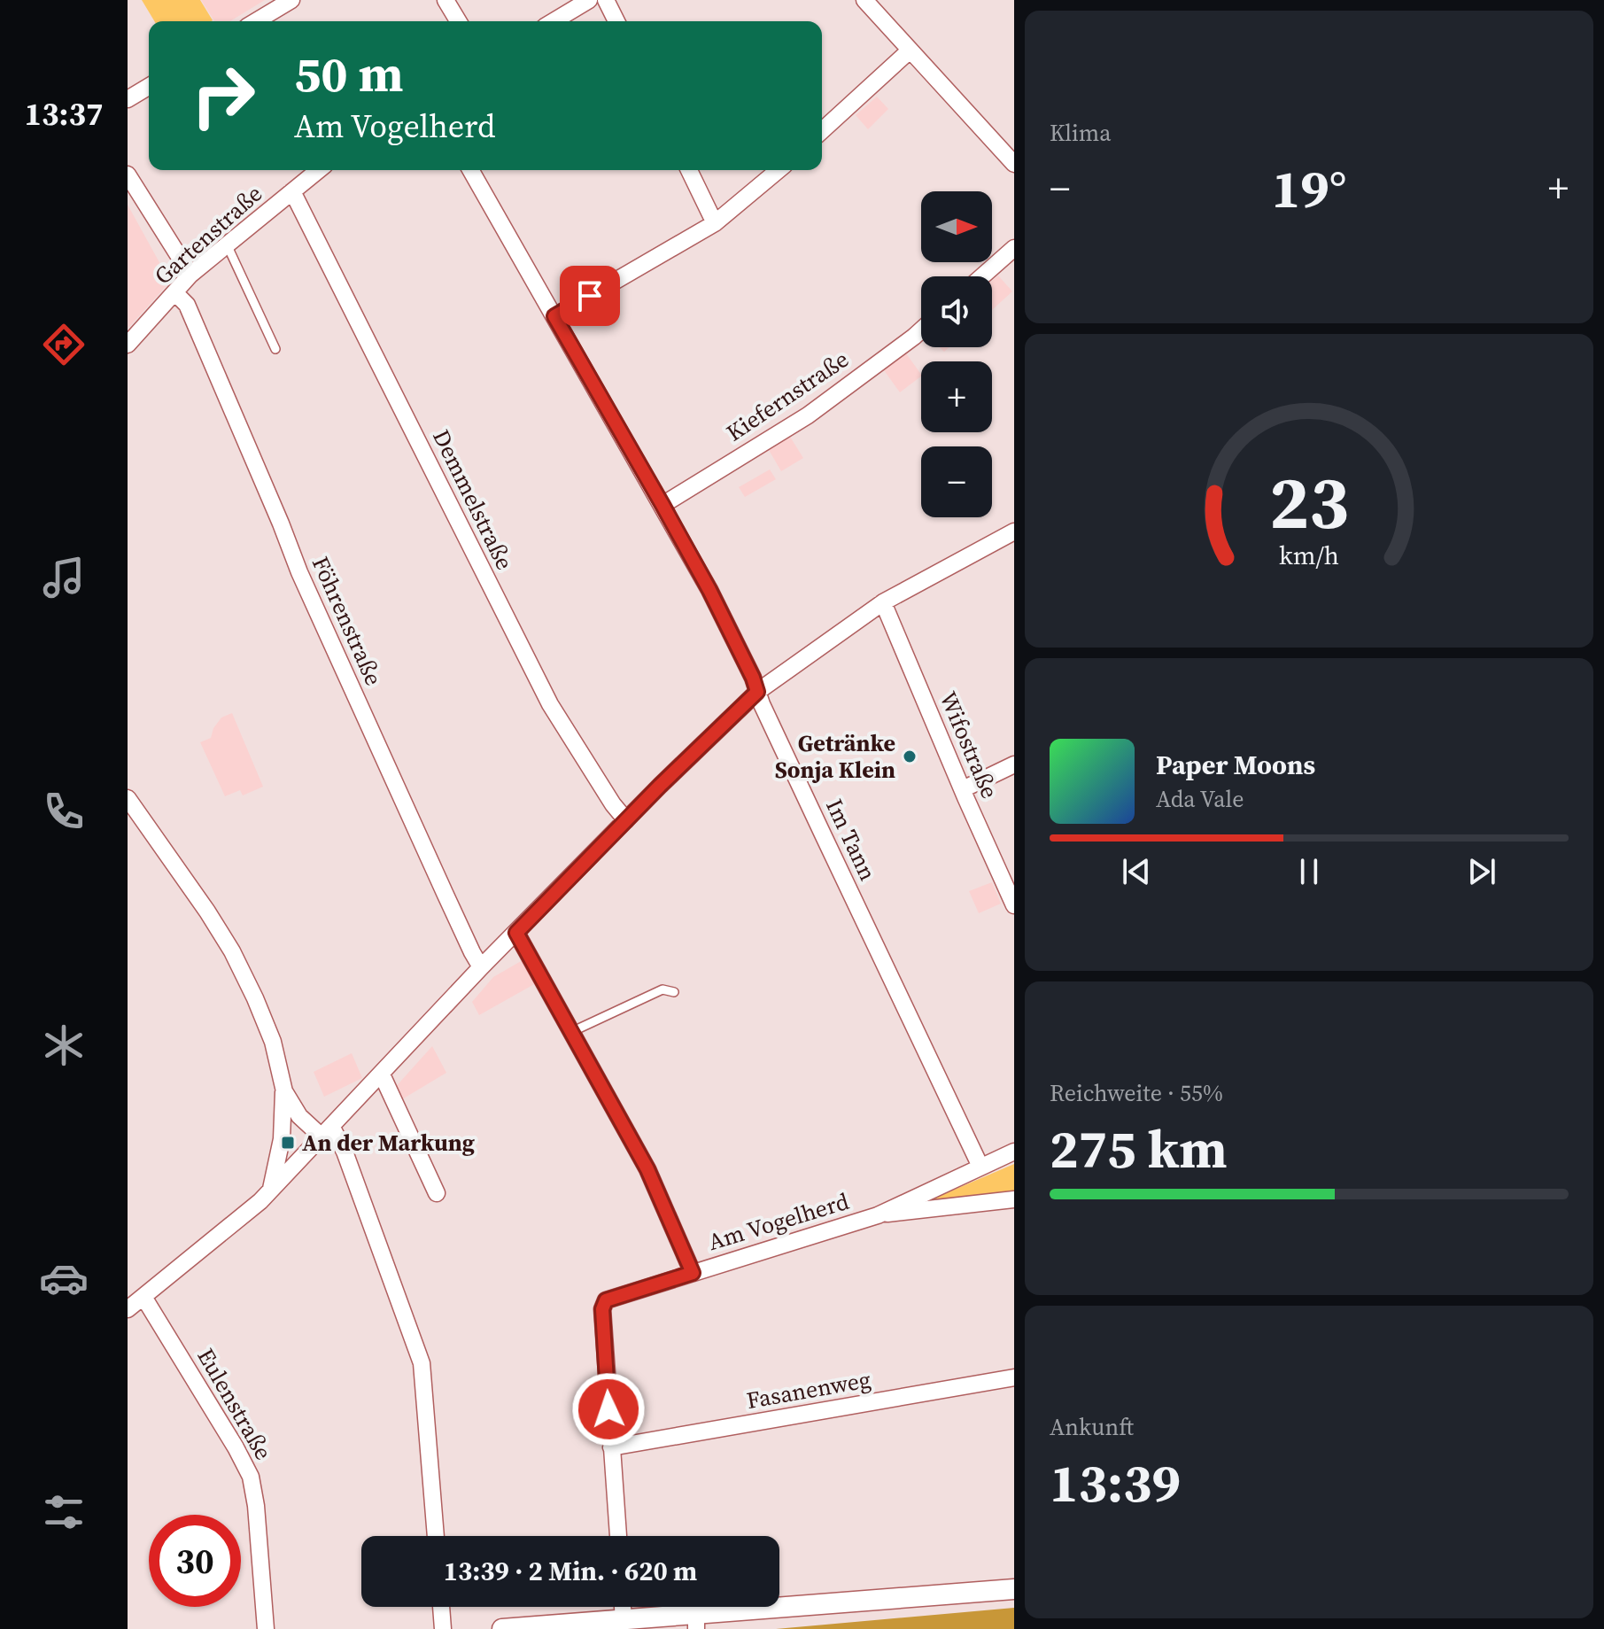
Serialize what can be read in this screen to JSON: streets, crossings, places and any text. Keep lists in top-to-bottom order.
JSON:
{
  "streets": {
    "street": [
      "Gartenstraße",
      "Kiefernstraße",
      "Demmelstraße",
      "Föhrenstraße",
      "Wifostraße",
      "Im Tann",
      "Am Vogelherd",
      "Fasanenweg",
      "Eulenstraße"
    ]
  },
  "crossings": [
    ["Gartenstraße", "Demmelstraße"],
    ["Gartenstraße", "Föhrenstraße"],
    ["Kiefernstraße", "Im Tann"],
    ["Am Vogelherd", "Fasanenweg"]
  ],
  "places": {
    "other": ["Getränke Sonja Klein"],
    "transit": ["An der Markung"]
  },
  "north": "right",
  "page": {
    "tabs": "13:37",
    "tile": [
      "Klima",
      ["Reichweite · 55%", "275 km"],
      ["Ankunft", "13:39"]
    ],
    "turn": ["50 m", "Am Vogelherd"],
    "heat": ["−", "19°", "+"],
    "map_buttons": ["+", "−"],
    "song": ["Paper Moons", "Ada Vale"],
    "limit": "30",
    "trip": "13:39 · 2 Min. · 620 m",
    "gauge": ["23", "km/h"]
  }
}
